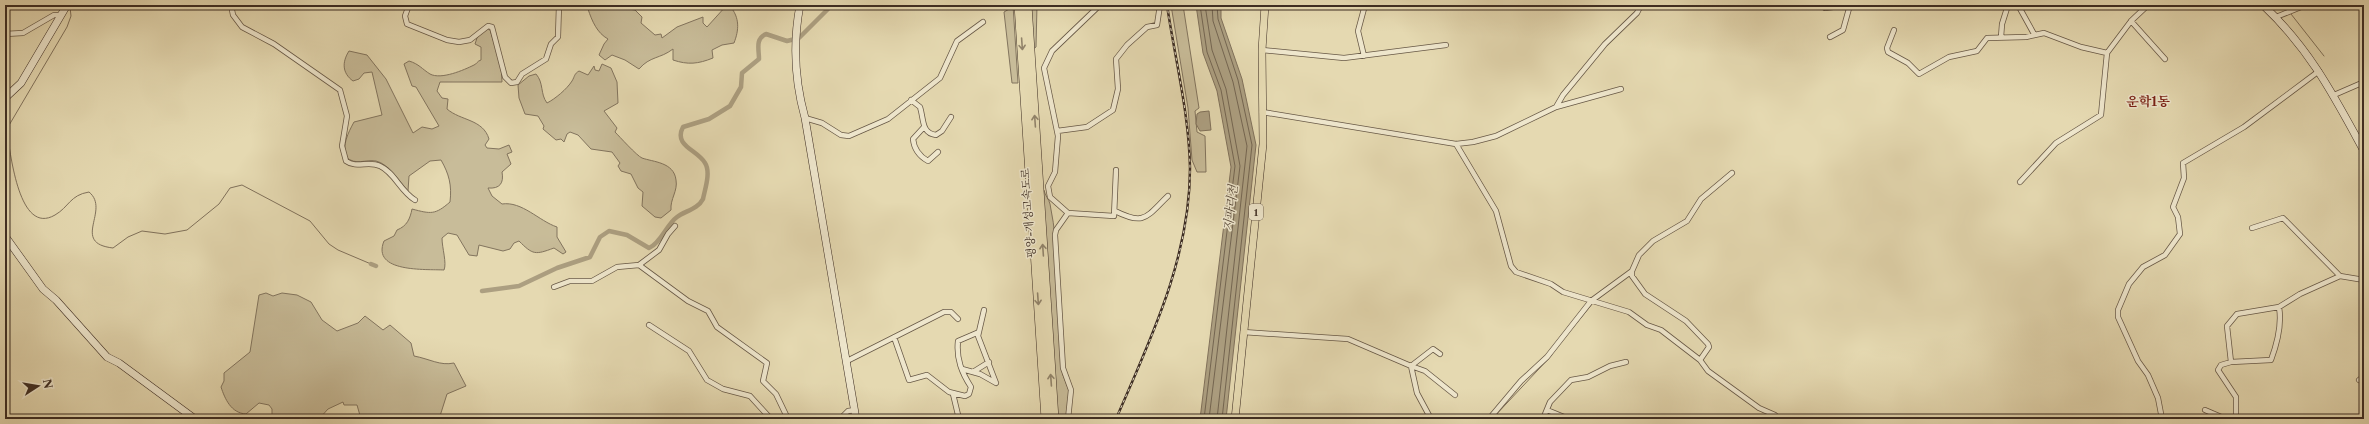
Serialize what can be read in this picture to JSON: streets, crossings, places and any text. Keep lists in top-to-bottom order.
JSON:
{
  "streets": {
    "highway": ["평양-개성고속도로"],
    "main road": ["1"]
  },
  "districts": ["운학1동"],
  "water": ["지파리천"],
  "north": "right"
}
